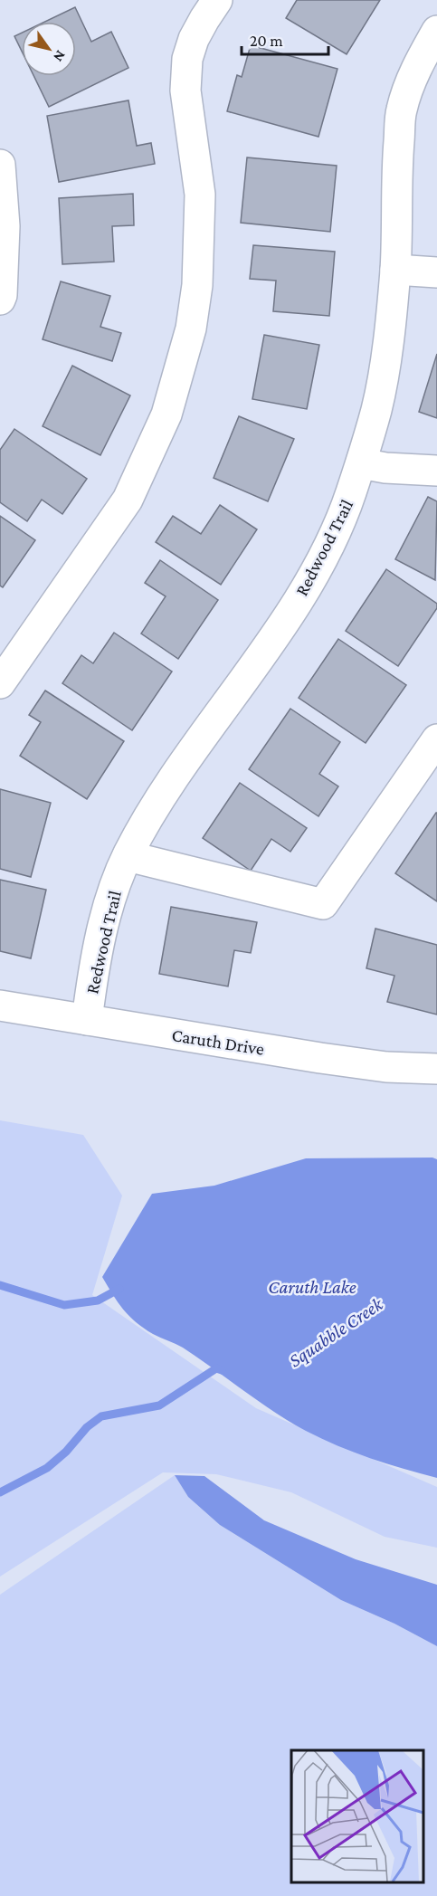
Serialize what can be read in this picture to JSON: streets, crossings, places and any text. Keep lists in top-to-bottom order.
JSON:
{
  "streets": {
    "street": ["Redwood Trail", "Caruth Drive"]
  },
  "crossings": [
    ["Redwood Trail", "Caruth Drive"]
  ],
  "water": ["Caruth Lake", "Squabble Creek"],
  "scale_bar": "20 m",
  "north": "bottom right"
}
